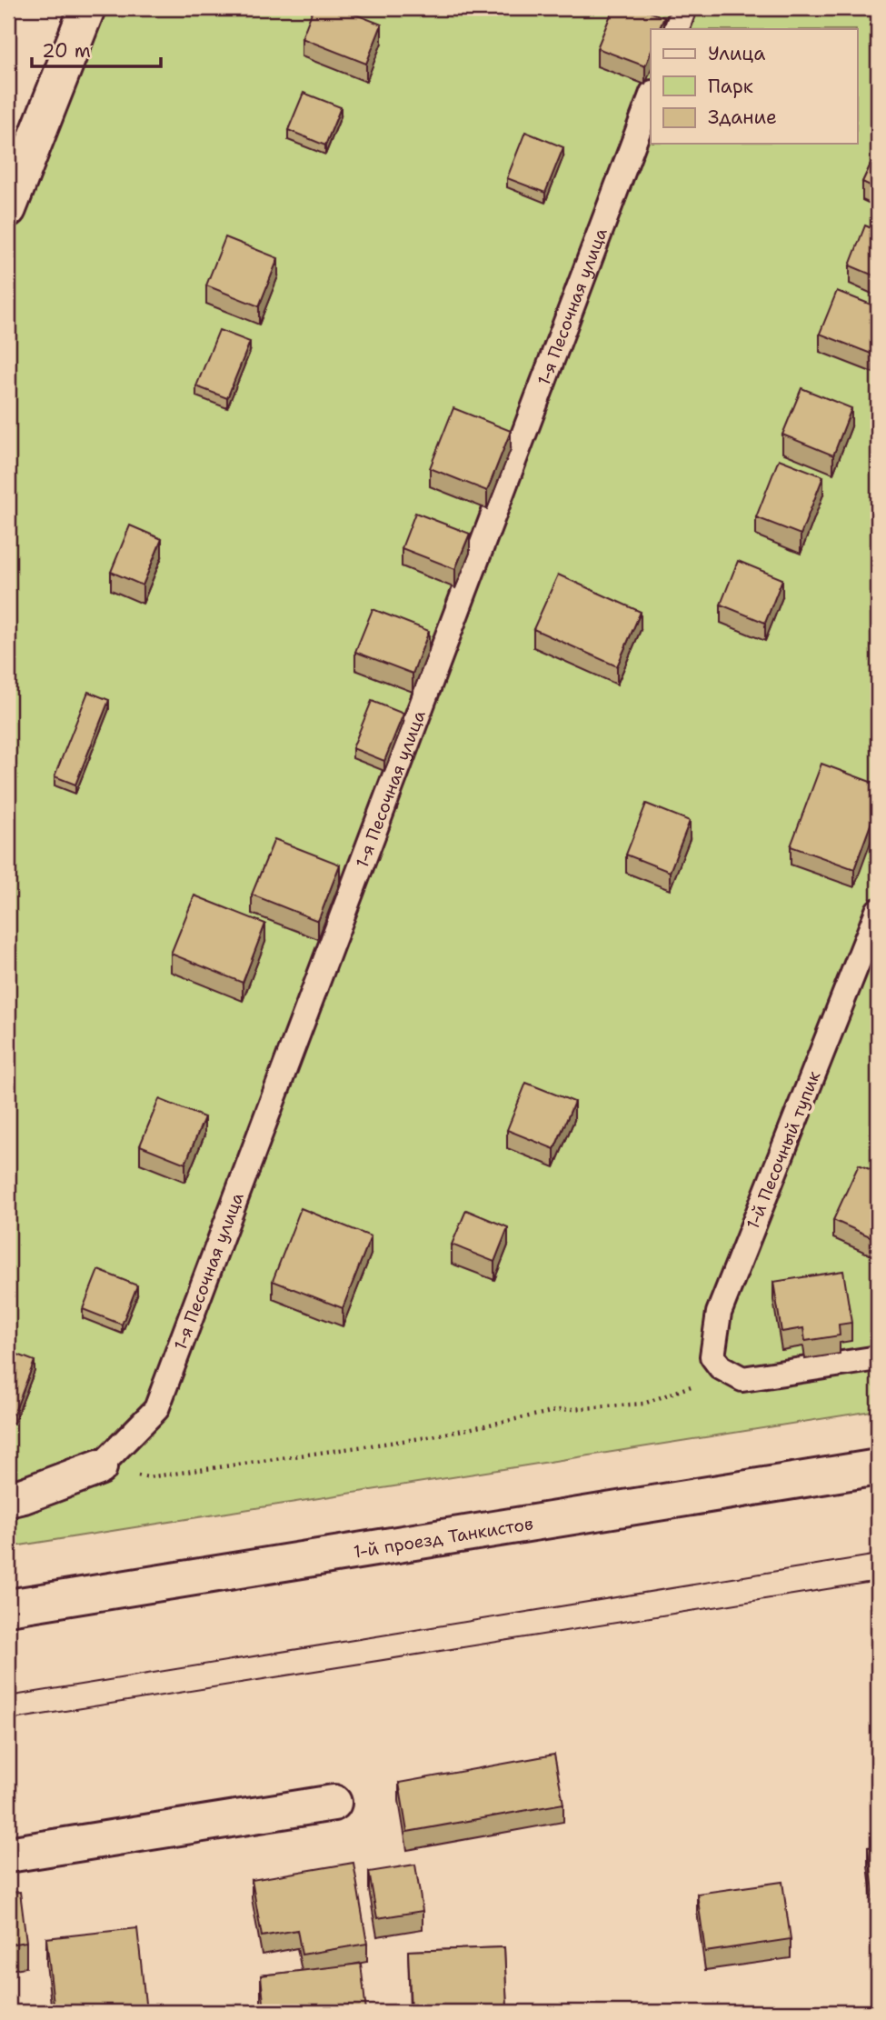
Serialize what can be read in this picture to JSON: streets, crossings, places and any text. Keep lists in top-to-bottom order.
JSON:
{
  "streets": {
    "main road": ["1-й проезд Танкистов"],
    "lane": ["1-я Песочная улица", "1-й Песочный тупик"]
  },
  "legend": ["Улица", "Парк", "Здание"],
  "scale_bar": "20 m"
}
